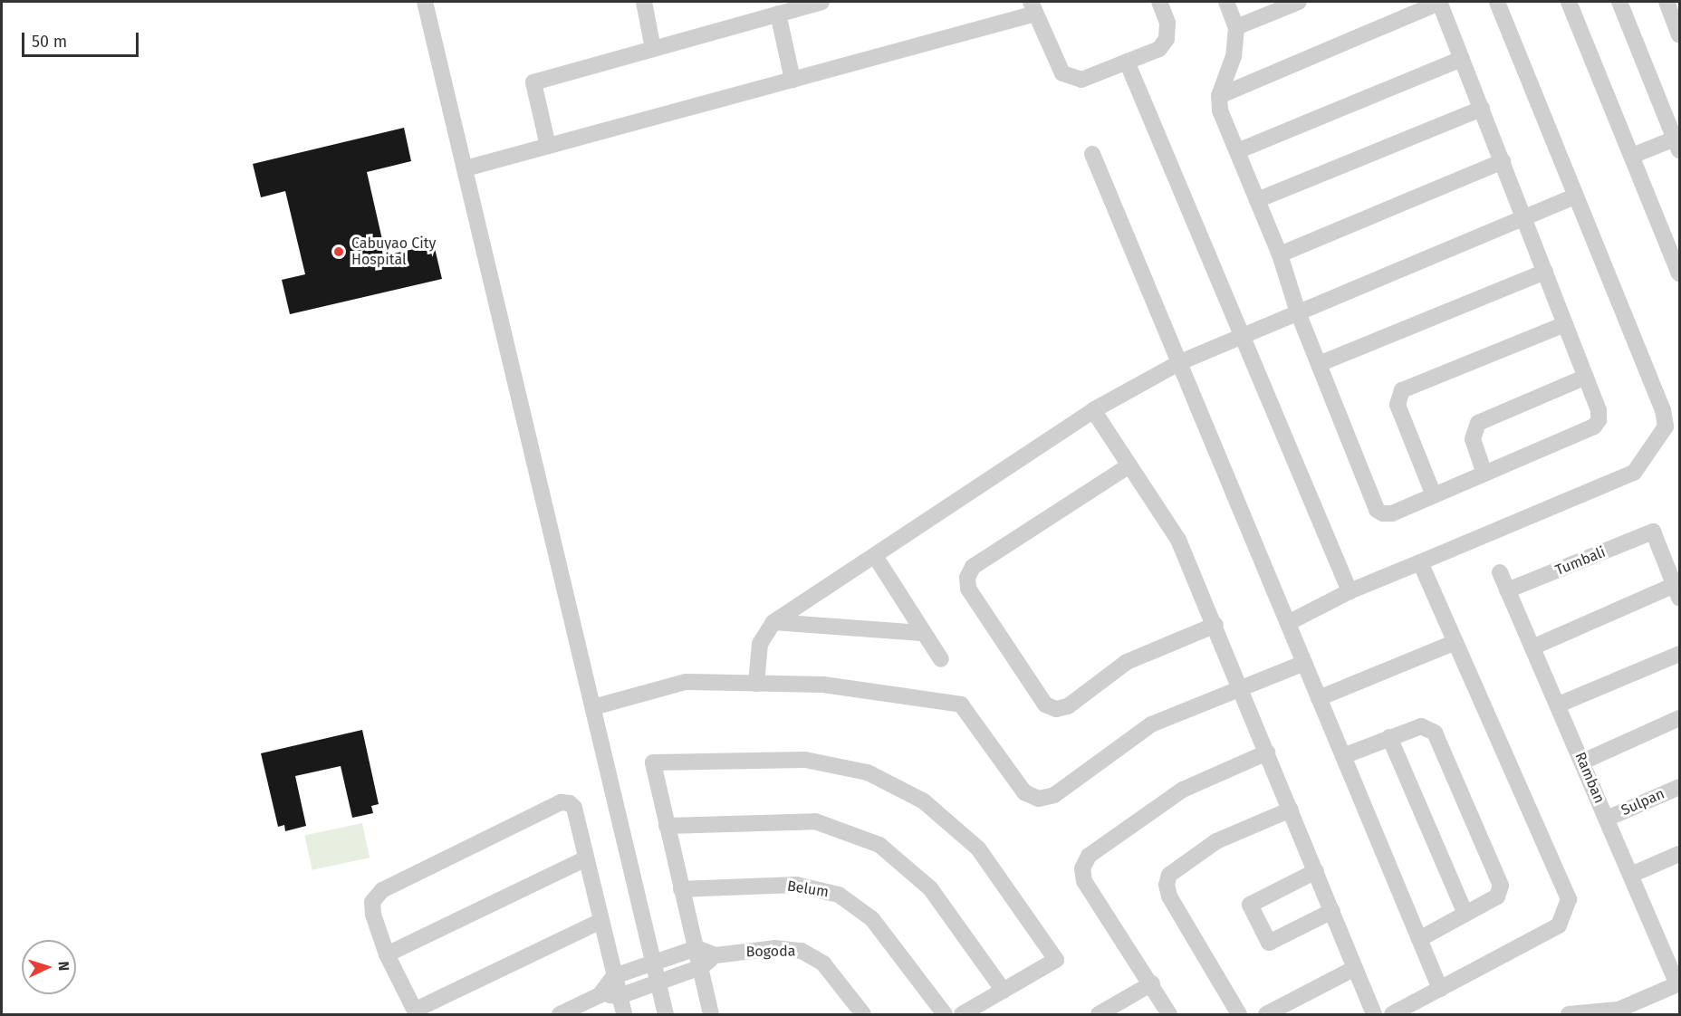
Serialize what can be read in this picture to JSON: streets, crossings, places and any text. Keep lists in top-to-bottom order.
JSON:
{
  "streets": {
    "street": [
      "Tumbali",
      "Ramban",
      "Sulpan",
      "Belum",
      "Bogoda"
    ]
  },
  "crossings": [
    ["Tumbali", "Ramban"],
    ["Ramban", "Sulpan"]
  ],
  "places": ["Cabuyao City Hospital"],
  "scale_bar": "50 m",
  "north": "right"
}
